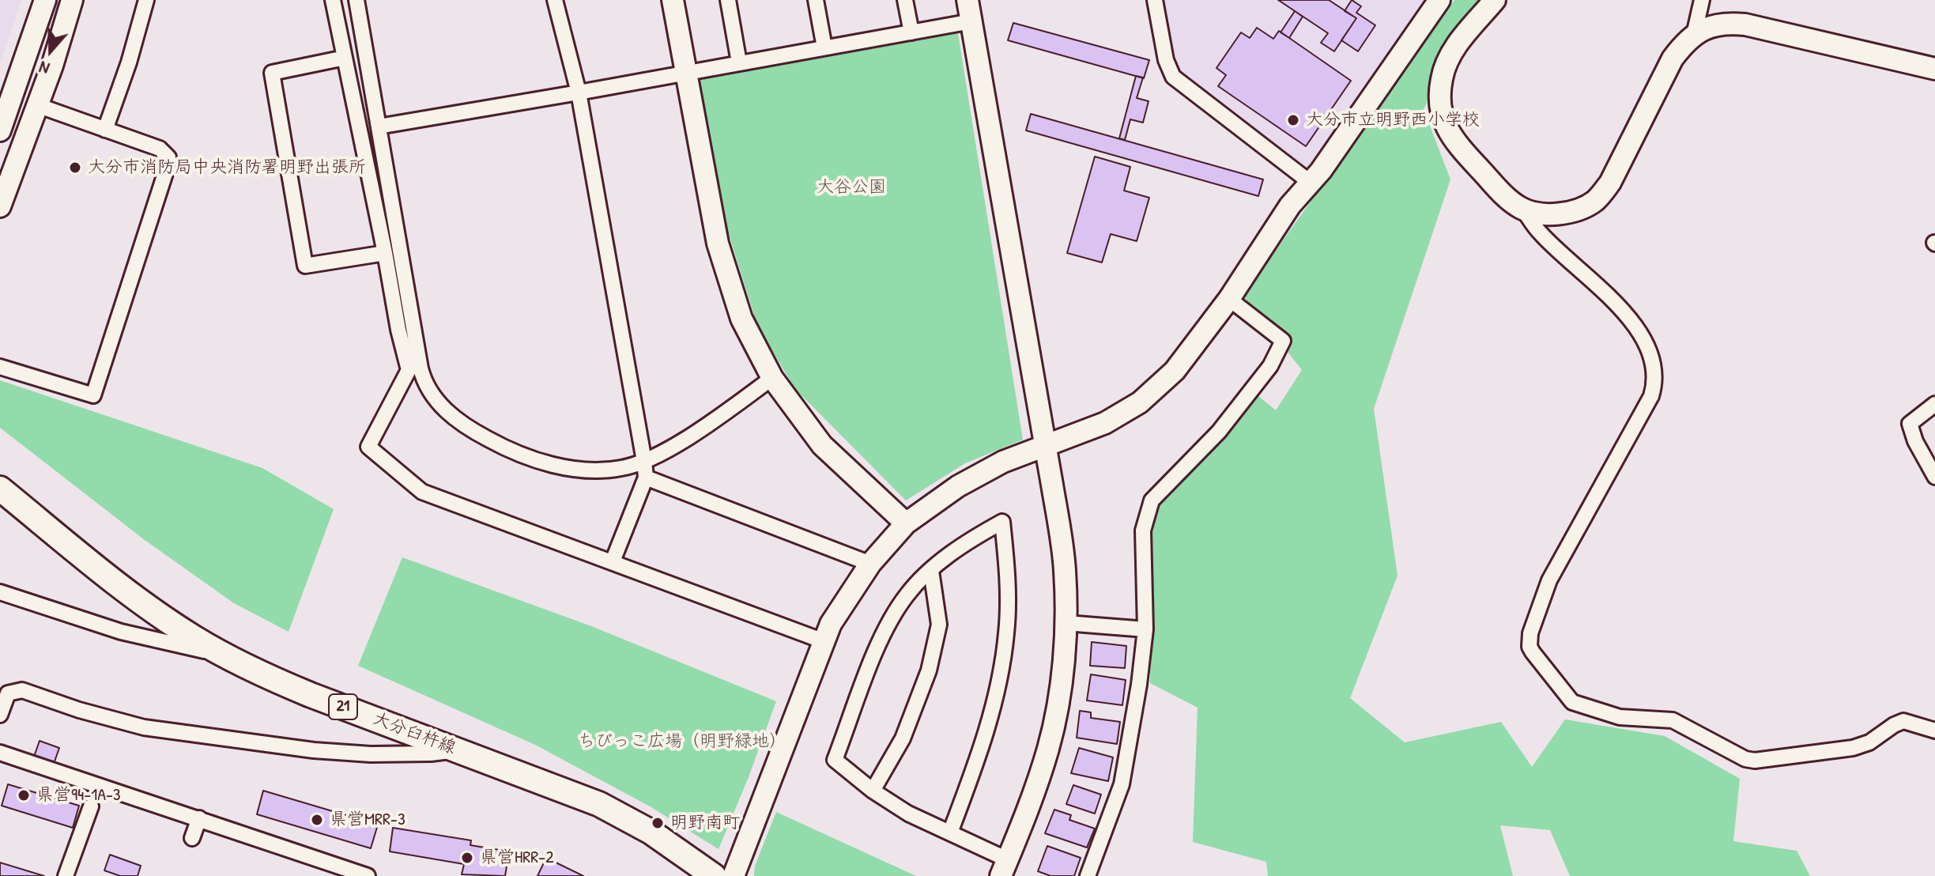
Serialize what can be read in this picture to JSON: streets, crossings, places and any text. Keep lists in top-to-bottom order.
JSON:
{
  "streets": {
    "main road": ["21", "大分臼杵線"]
  },
  "parks": ["大谷公園", "ちびっこ広場（明野緑地）"],
  "places": [
    "大分市立明野西小学校",
    "大分市消防局中央消防署明野出張所",
    "県営94-1A-3",
    "県営MRR-3",
    "明野南町",
    "県営HRR-2"
  ],
  "north": "bottom"
}
